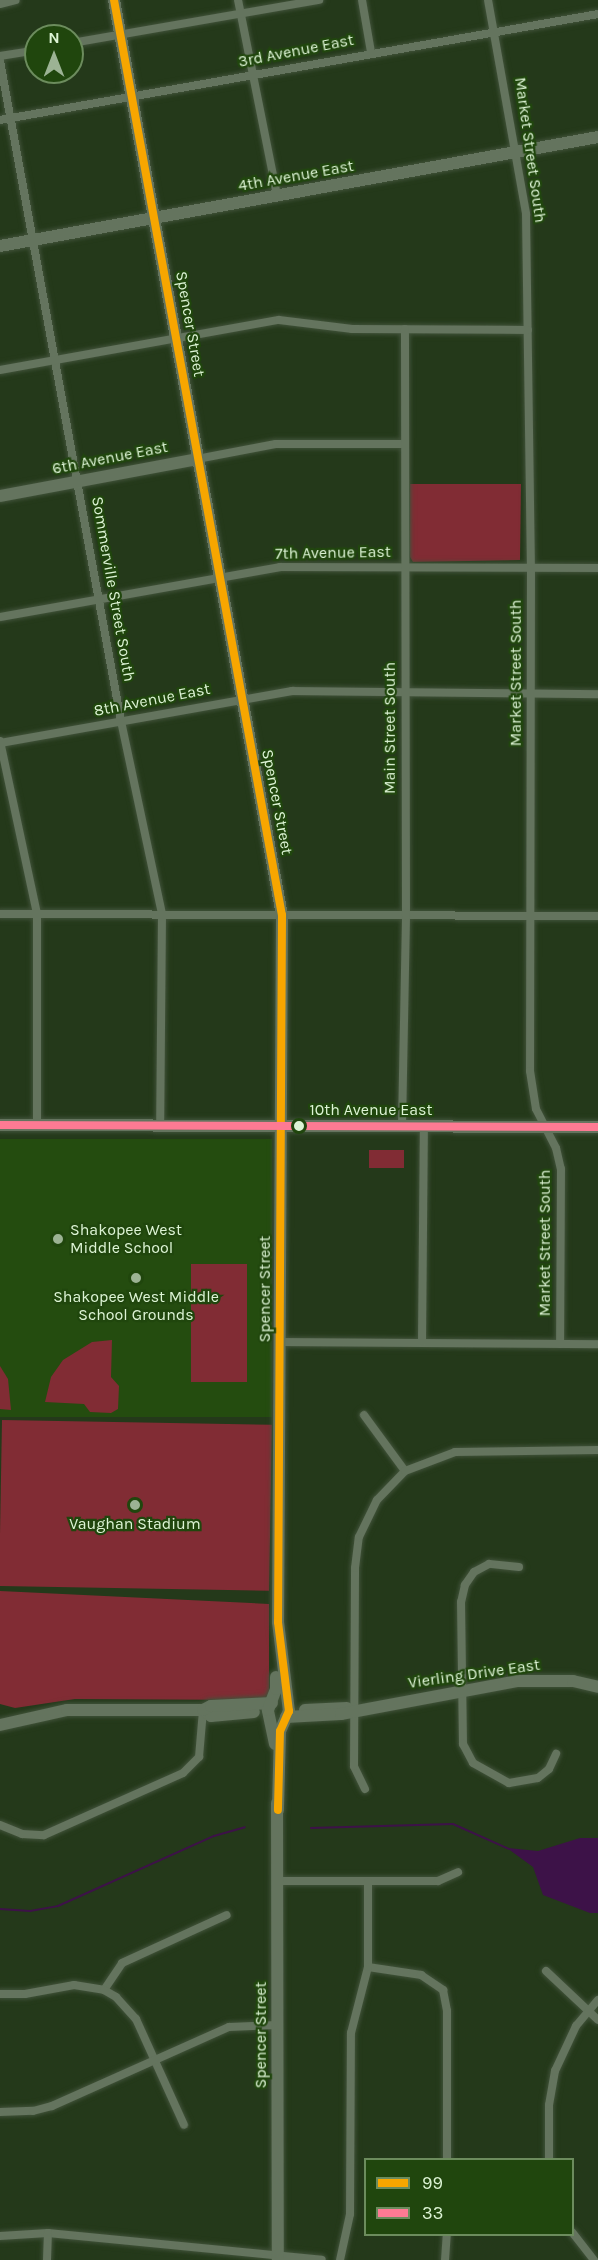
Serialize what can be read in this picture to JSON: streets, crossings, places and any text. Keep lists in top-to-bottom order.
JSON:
{
  "streets": {
    "street": [
      "3rd Avenue East",
      "Market Street South",
      "4th Avenue East",
      "Spencer Street",
      "6th Avenue East",
      "7th Avenue East",
      "Sommerville Street South",
      "8th Avenue East",
      "Main Street South",
      "10th Avenue East",
      "Vierling Drive East"
    ]
  },
  "crossings": [
    ["3rd Avenue East", "Market Street South"],
    ["3rd Avenue East", "Spencer Street"],
    ["3rd Avenue East", "Sommerville Street South"],
    ["Market Street South", "4th Avenue East"],
    ["Market Street South", "7th Avenue East"],
    ["Market Street South", "8th Avenue East"],
    ["Market Street South", "10th Avenue East"],
    ["4th Avenue East", "Spencer Street"],
    ["4th Avenue East", "Sommerville Street South"],
    ["Spencer Street", "6th Avenue East"],
    ["Spencer Street", "7th Avenue East"],
    ["Spencer Street", "8th Avenue East"],
    ["Spencer Street", "10th Avenue East"],
    ["Spencer Street", "Vierling Drive East"],
    ["6th Avenue East", "Sommerville Street South"],
    ["6th Avenue East", "Main Street South"],
    ["7th Avenue East", "Sommerville Street South"],
    ["7th Avenue East", "Main Street South"],
    ["Sommerville Street South", "8th Avenue East"],
    ["Sommerville Street South", "10th Avenue East"],
    ["8th Avenue East", "Main Street South"],
    ["Main Street South", "10th Avenue East"]
  ],
  "places": ["Shakopee West Middle School", "Shakopee West Middle School Grounds", "Vaughan Stadium"],
  "lines": ["transit line 99", "transit line 33"],
  "legend": ["99", "33"],
  "north": "top"
}
